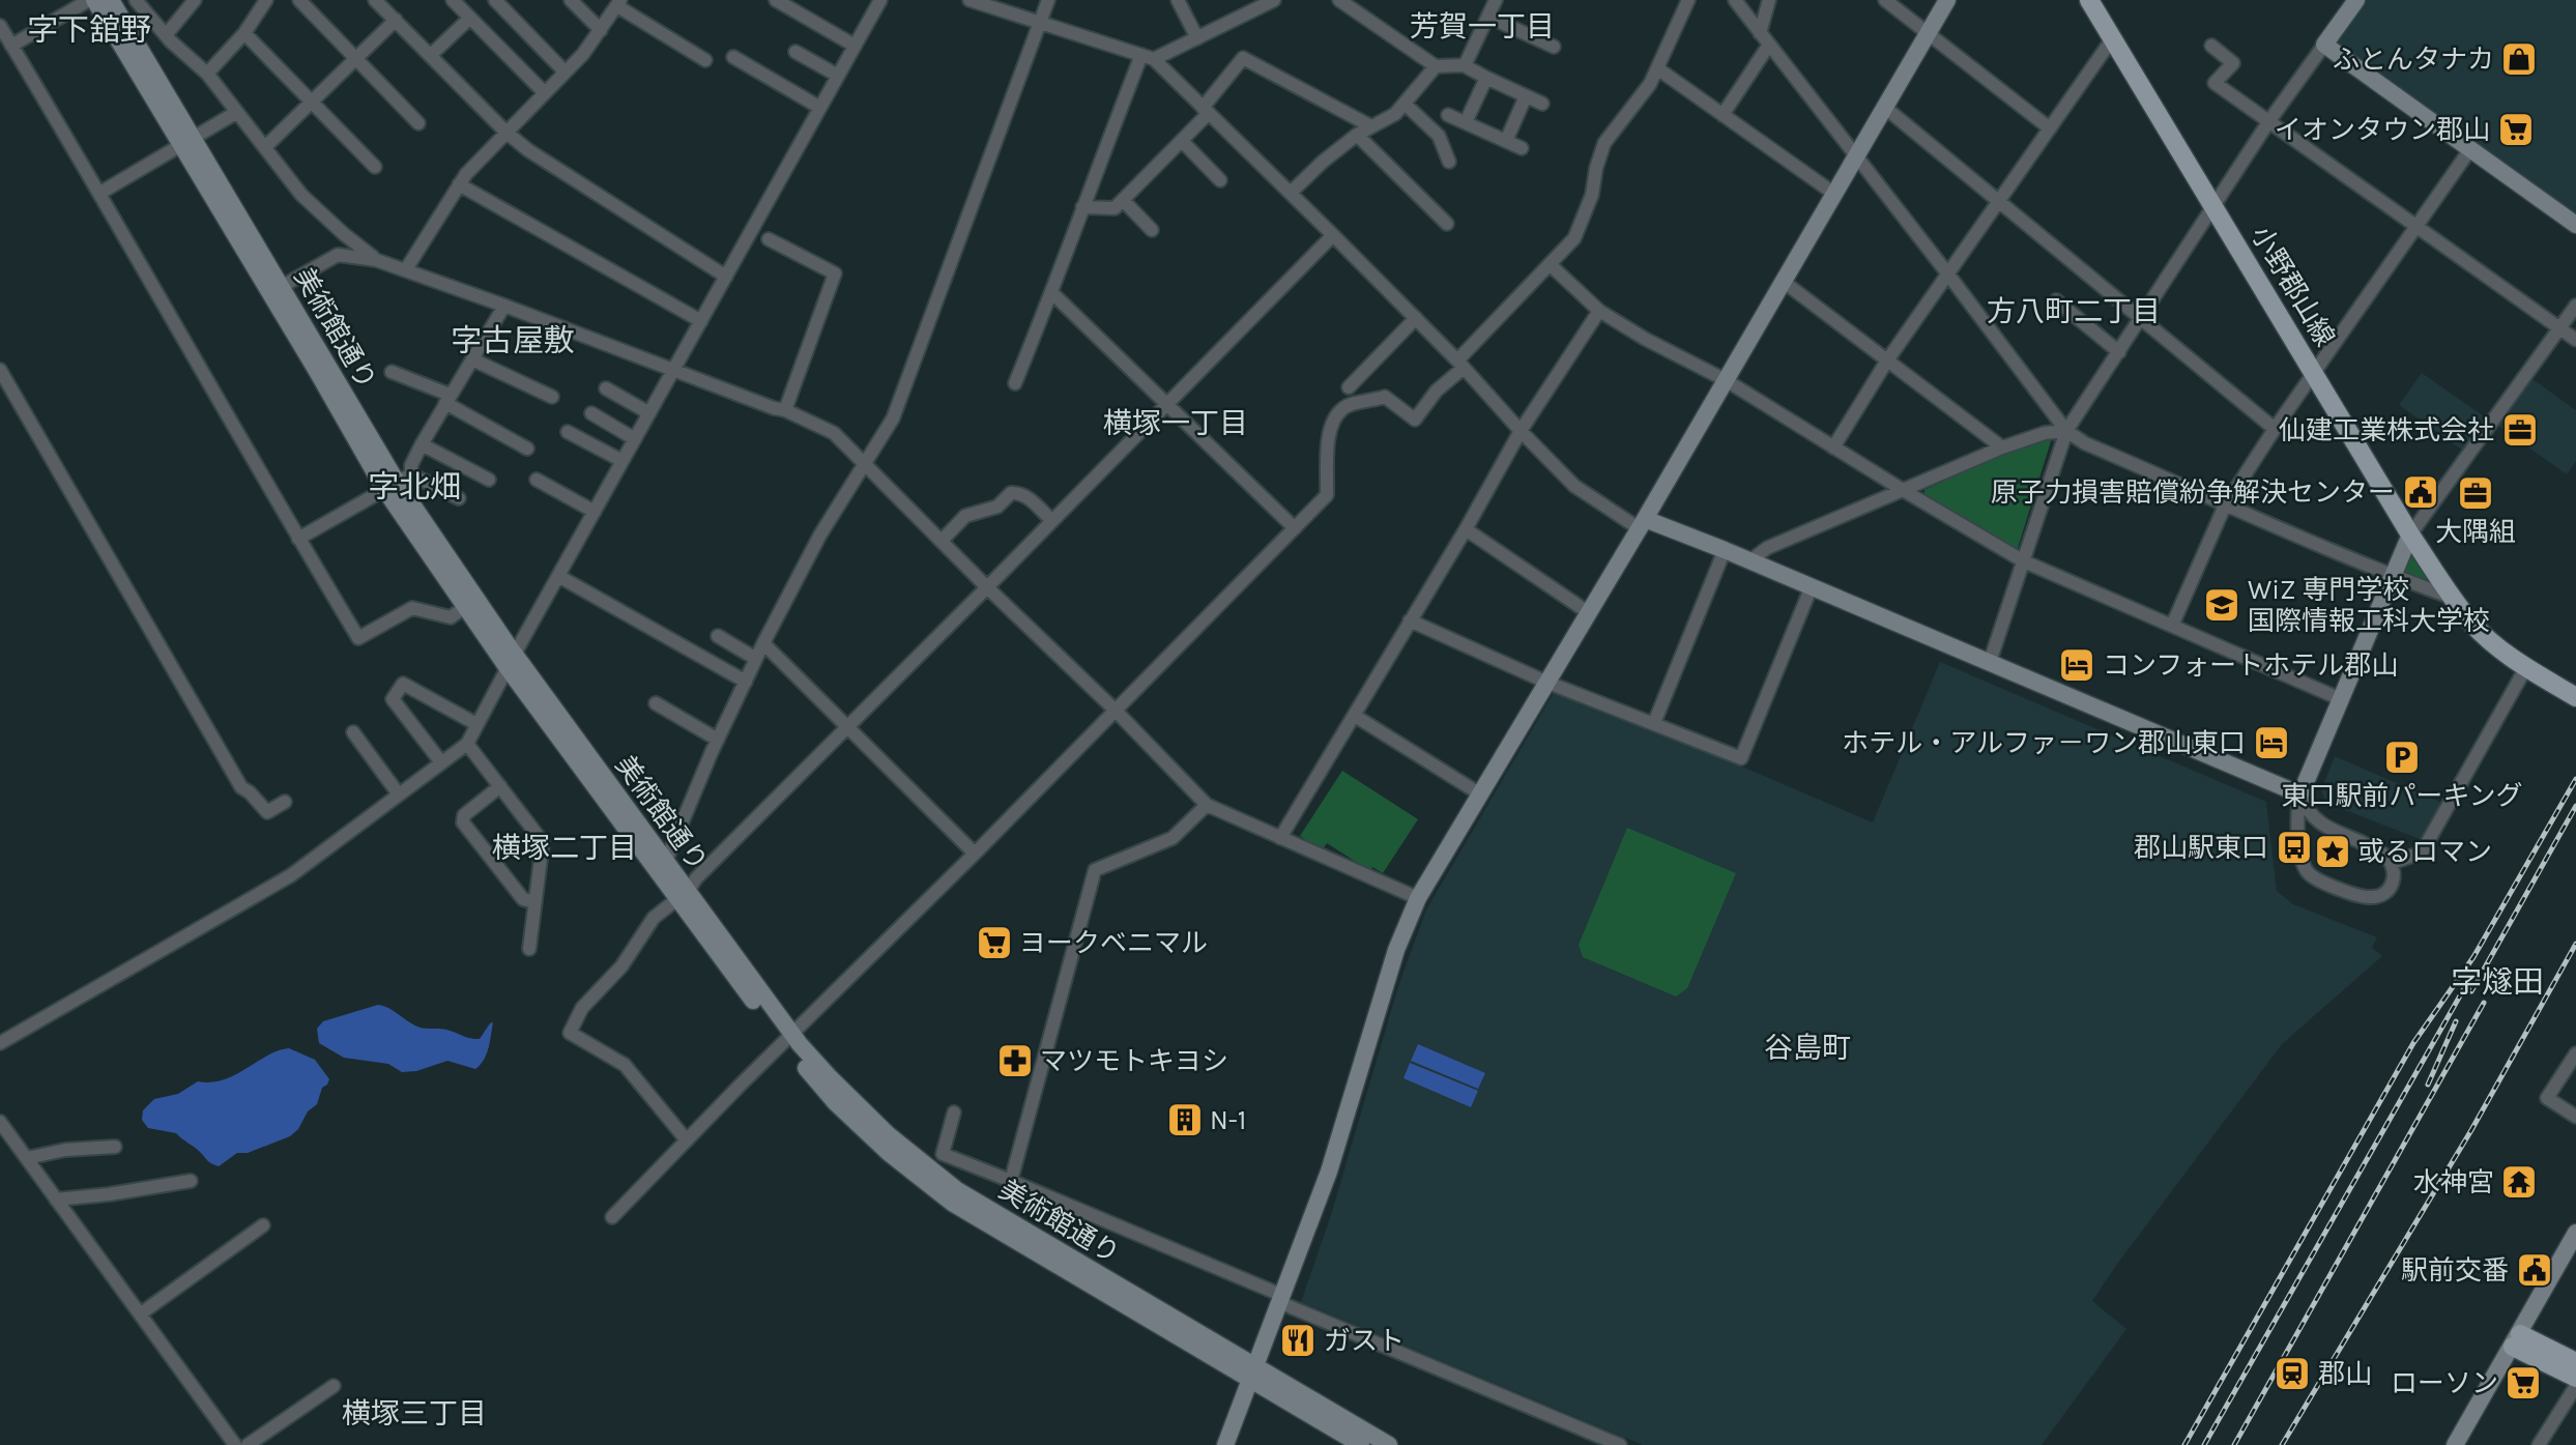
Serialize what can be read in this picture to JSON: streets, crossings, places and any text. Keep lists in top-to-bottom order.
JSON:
{
  "streets": {
    "main road": ["小野郡山線"],
    "street": ["美術館通り"]
  },
  "districts": [
    "芳賀一丁目",
    "字下舘野",
    "方八町二丁目",
    "字古屋敷",
    "横塚一丁目",
    "字北畑",
    "横塚二丁目",
    "字燧田",
    "谷島町",
    "横塚三丁目"
  ],
  "places": {
    "shop": ["ふとんタナカ"],
    "supermarket": ["イオンタウン郡山", "ヨークベニマル", "ローソン"],
    "office": ["仙建工業株式会社", "大隅組"],
    "public building": ["原子力損害賠償紛争解決センター", "駅前交番"],
    "school or university": ["WiZ 専門学校 国際情報工科大学校"],
    "hotel": ["コンフォートホテル郡山", "ホテル・アルファ－ワン郡山東口"],
    "parking": ["東口駅前パーキング"],
    "bus stop": ["郡山駅東口"],
    "place": ["或るロマン"],
    "pharmacy": ["マツモトキヨシ"],
    "building": ["N-1"],
    "temple": ["水神宮"],
    "restaurant": ["ガスト"],
    "station": ["郡山"]
  }
}
